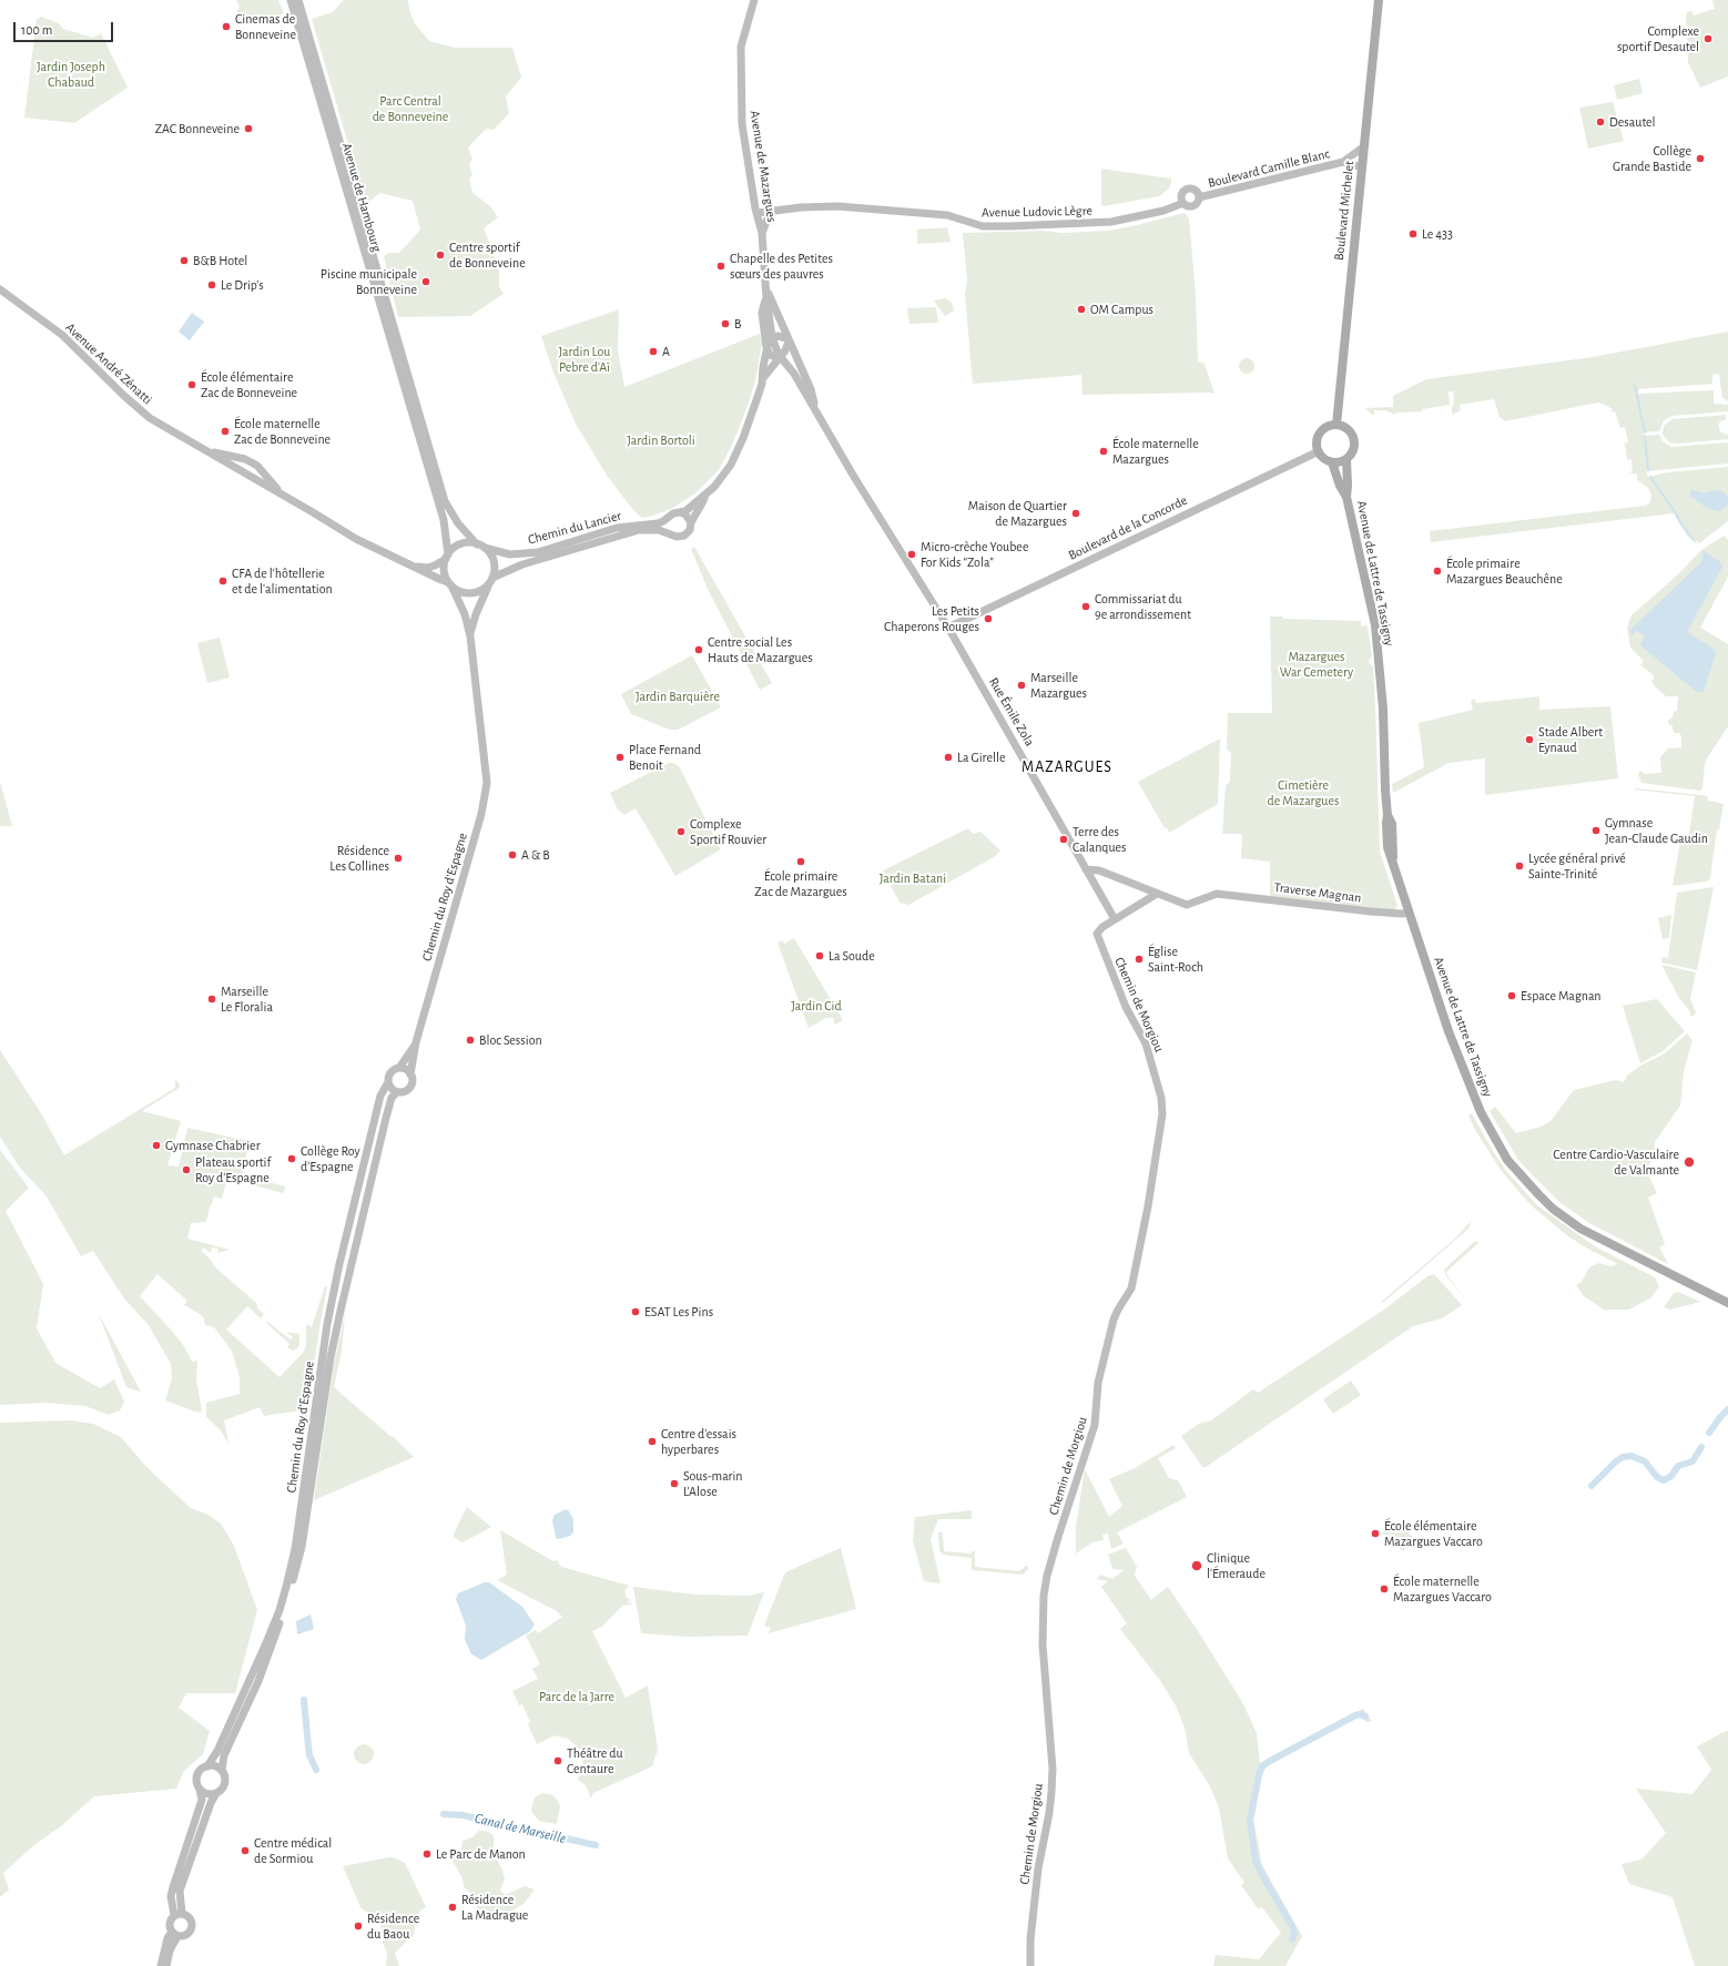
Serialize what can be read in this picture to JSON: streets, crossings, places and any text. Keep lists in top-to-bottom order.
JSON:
{
  "streets": {
    "main road": ["Boulevard Michelet", "Avenue de Lattre de Tassigny"],
    "street": [
      "Avenue de Mazargues",
      "Boulevard Camille Blanc",
      "Avenue de Hambourg",
      "Avenue Ludovic Lègre",
      "Avenue André Zénatti",
      "Chemin du Lancier",
      "Boulevard de la Concorde",
      "Rue Émile Zola",
      "Traverse Magnan",
      "Chemin du Roy d'Espagne",
      "Chemin de Morgiou"
    ]
  },
  "crossings": [
    ["Avenue de Mazargues", "Avenue Ludovic Lègre"],
    ["Avenue de Mazargues", "Rue Émile Zola"],
    ["Boulevard Camille Blanc", "Boulevard Michelet"],
    ["Boulevard Camille Blanc", "Avenue Ludovic Lègre"],
    ["Avenue de Hambourg", "Avenue André Zénatti"],
    ["Avenue de Hambourg", "Chemin du Lancier"],
    ["Boulevard Michelet", "Boulevard de la Concorde"],
    ["Boulevard Michelet", "Avenue de Lattre de Tassigny"],
    ["Avenue André Zénatti", "Chemin du Lancier"],
    ["Boulevard de la Concorde", "Avenue de Lattre de Tassigny"],
    ["Boulevard de la Concorde", "Rue Émile Zola"],
    ["Avenue de Lattre de Tassigny", "Traverse Magnan"],
    ["Rue Émile Zola", "Chemin de Morgiou"]
  ],
  "districts": ["MAZARGUES"],
  "water": ["Canal de Marseille"],
  "parks": [
    "Jardin Joseph Chabaud",
    "Parc Central de Bonneveine",
    "Jardin Lou Pebre d'Aï",
    "Jardin Bortoli",
    "Mazargues War Cemetery",
    "Jardin Barquière",
    "Cimetière de Mazargues",
    "Jardin Batani",
    "Jardin Cid",
    "Parc de la Jarre"
  ],
  "places": [
    "Cinemas de Bonneveine",
    "Complexe sportif Desautel",
    "Desautel",
    "ZAC Bonneveine",
    "Collège Grande Bastide",
    "Le 433",
    "Centre sportif de Bonneveine",
    "B&B Hotel",
    "Chapelle des Petites sœurs des pauvres",
    "Piscine municipale Bonneveine",
    "Le Drip's",
    "OM Campus",
    "B",
    "A",
    "École élémentaire Zac de Bonneveine",
    "École maternelle Zac de Bonneveine",
    "École maternelle Mazargues",
    "Maison de Quartier de Mazargues",
    "Micro-crèche Youbee For Kids “Zola”",
    "École primaire Mazargues Beauchêne",
    "CFA de l'hôtellerie et de l'alimentation",
    "Commissariat du 9e arrondissement",
    "Les Petits Chaperons Rouges",
    "Centre social Les Hauts de Mazargues",
    "Marseille Mazargues",
    "Stade Albert Eynaud",
    "Place Fernand Benoit",
    "La Girelle",
    "Gymnase Jean-Claude Gaudin",
    "Complexe Sportif Rouvier",
    "Terre des Calanques",
    "A & B",
    "Résidence Les Collines",
    "École primaire Zac de Mazargues",
    "Lycée général privé Sainte-Trinité",
    "La Soude",
    "Église Saint-Roch",
    "Espace Magnan",
    "Marseille Le Floralia",
    "Bloc Session",
    "Gymnase Chabrier",
    "Collège Roy d'Espagne",
    "Centre Cardio-Vasculaire de Valmante",
    "Plateau sportif Roy d'Espagne",
    "ESAT Les Pins",
    "Centre d'essais hyperbares",
    "Sous-marin L'Alose",
    "École élémentaire Mazargues Vaccaro",
    "Clinique l'Émeraude",
    "École maternelle Mazargues Vaccaro",
    "Théâtre du Centaure",
    "Centre médical de Sormiou",
    "Le Parc de Manon",
    "Résidence La Madrague",
    "Résidence du Baou"
  ],
  "scale_bar": "100 m"
}
